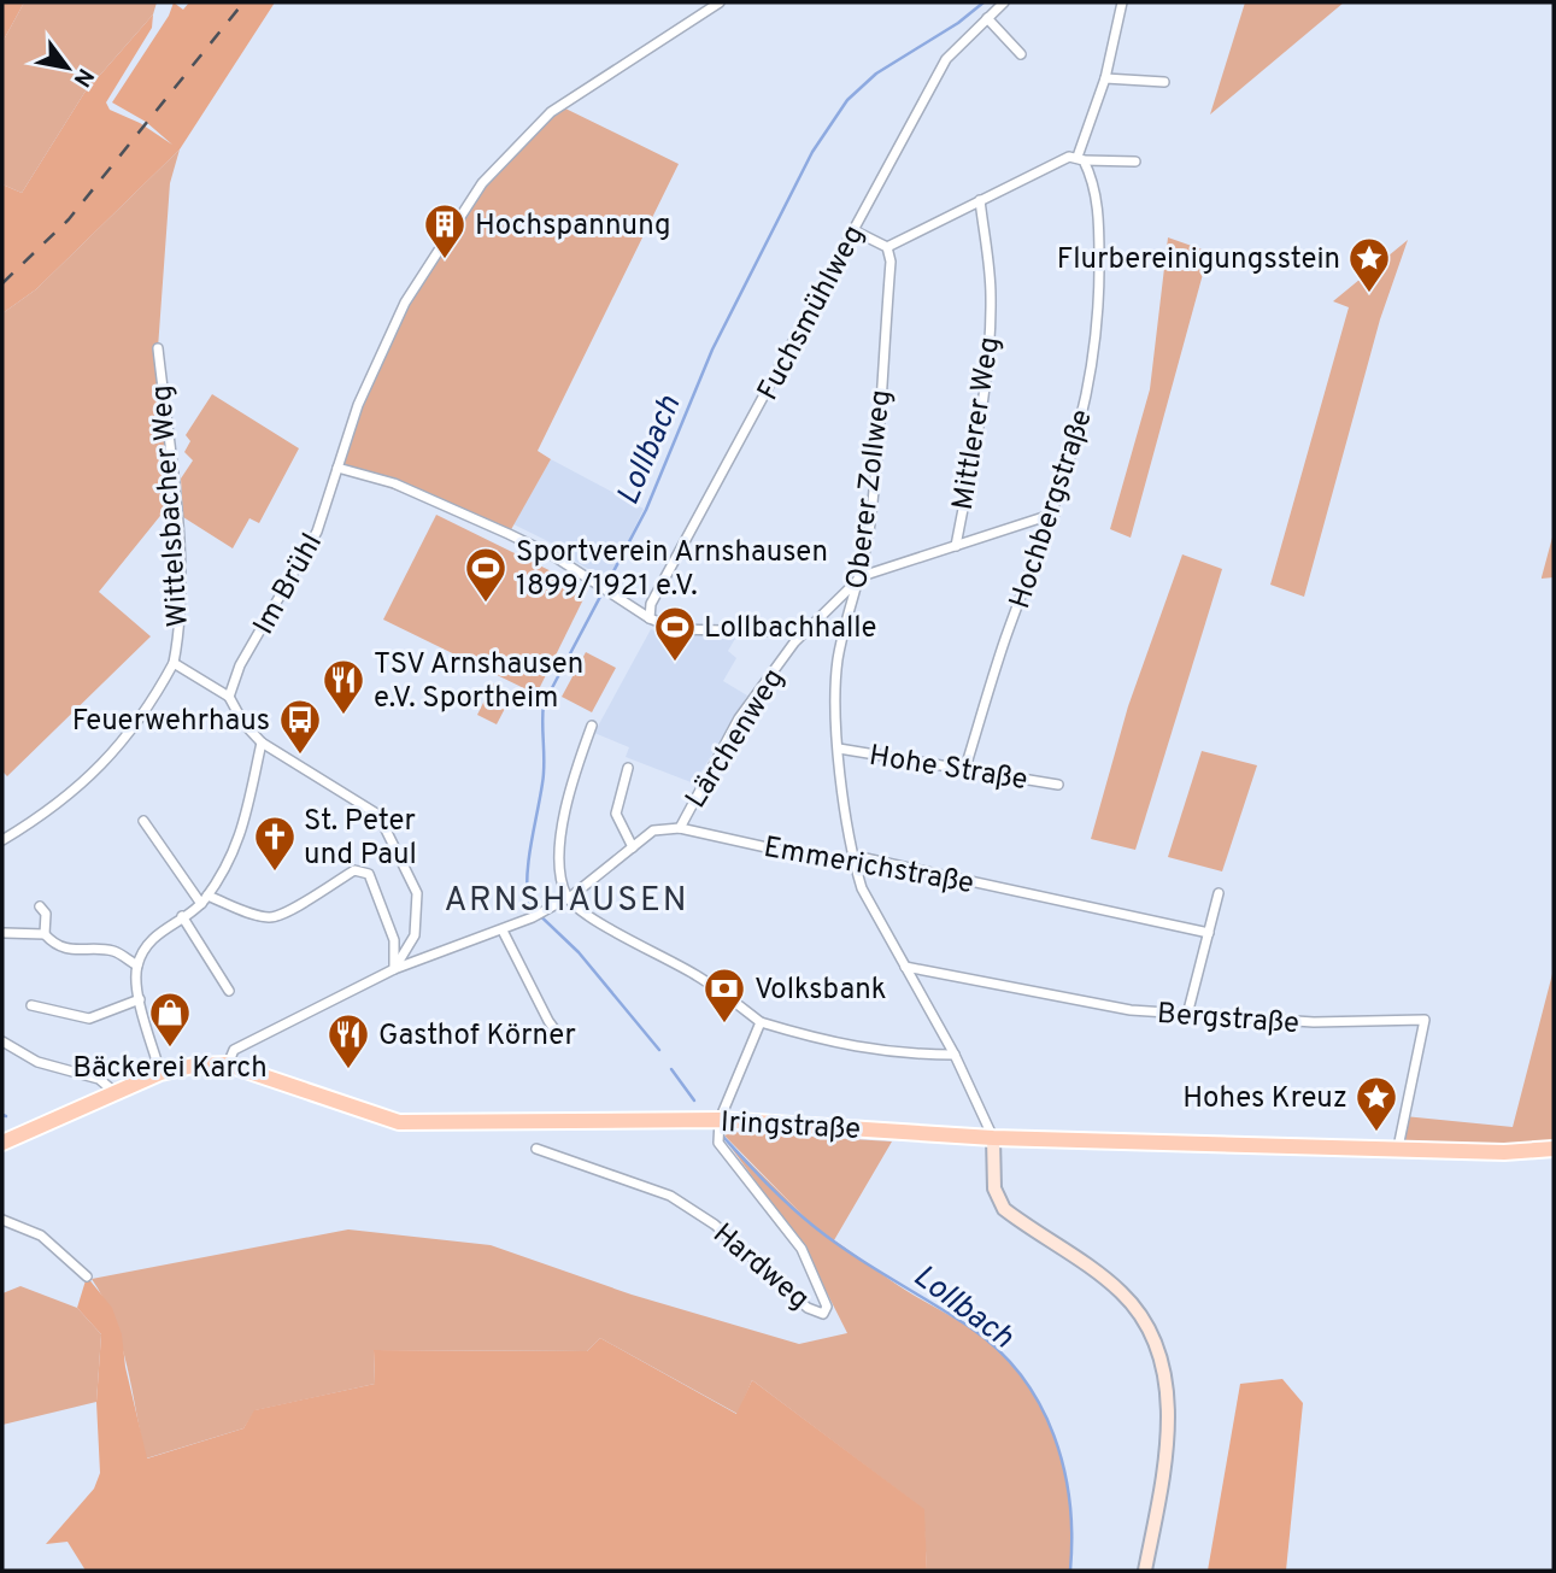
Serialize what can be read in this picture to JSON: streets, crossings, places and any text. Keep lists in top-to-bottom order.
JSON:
{
  "streets": {
    "main road": ["Iringstraße"],
    "street": [
      "Fuchsmühlweg",
      "Mittlerer Weg",
      "Oberer Zollweg",
      "Wittelsbacher Weg",
      "Hochbergstraße",
      "Im Brühl",
      "Lärchenweg",
      "Hohe Straße",
      "Emmerichstraße",
      "Bergstraße",
      "Hardweg"
    ]
  },
  "crossings": [
    ["Mittlerer Weg", "Lärchenweg"],
    ["Oberer Zollweg", "Lärchenweg"],
    ["Oberer Zollweg", "Hohe Straße"],
    ["Oberer Zollweg", "Emmerichstraße"],
    ["Oberer Zollweg", "Bergstraße"],
    ["Oberer Zollweg", "Iringstraße"],
    ["Hochbergstraße", "Lärchenweg"],
    ["Hochbergstraße", "Hohe Straße"],
    ["Lärchenweg", "Emmerichstraße"],
    ["Emmerichstraße", "Iringstraße"],
    ["Bergstraße", "Iringstraße"],
    ["Iringstraße", "Hardweg"]
  ],
  "districts": ["ARNSHAUSEN"],
  "water": ["Lollbach"],
  "places": {
    "building": ["Hochspannung"],
    "place": ["Flurbereinigungsstein", "Hohes Kreuz"],
    "sports": ["Sportverein Arnshausen 1899/1921 e.V.", "Lollbachhalle"],
    "restaurant": ["TSV Arnshausen e.V. Sportheim", "Gasthof Körner"],
    "bus stop": ["Feuerwehrhaus"],
    "church": ["St. Peter und Paul"],
    "bank": ["Volksbank"],
    "shop": ["Bäckerei Karch"]
  },
  "north": "bottom right"
}
